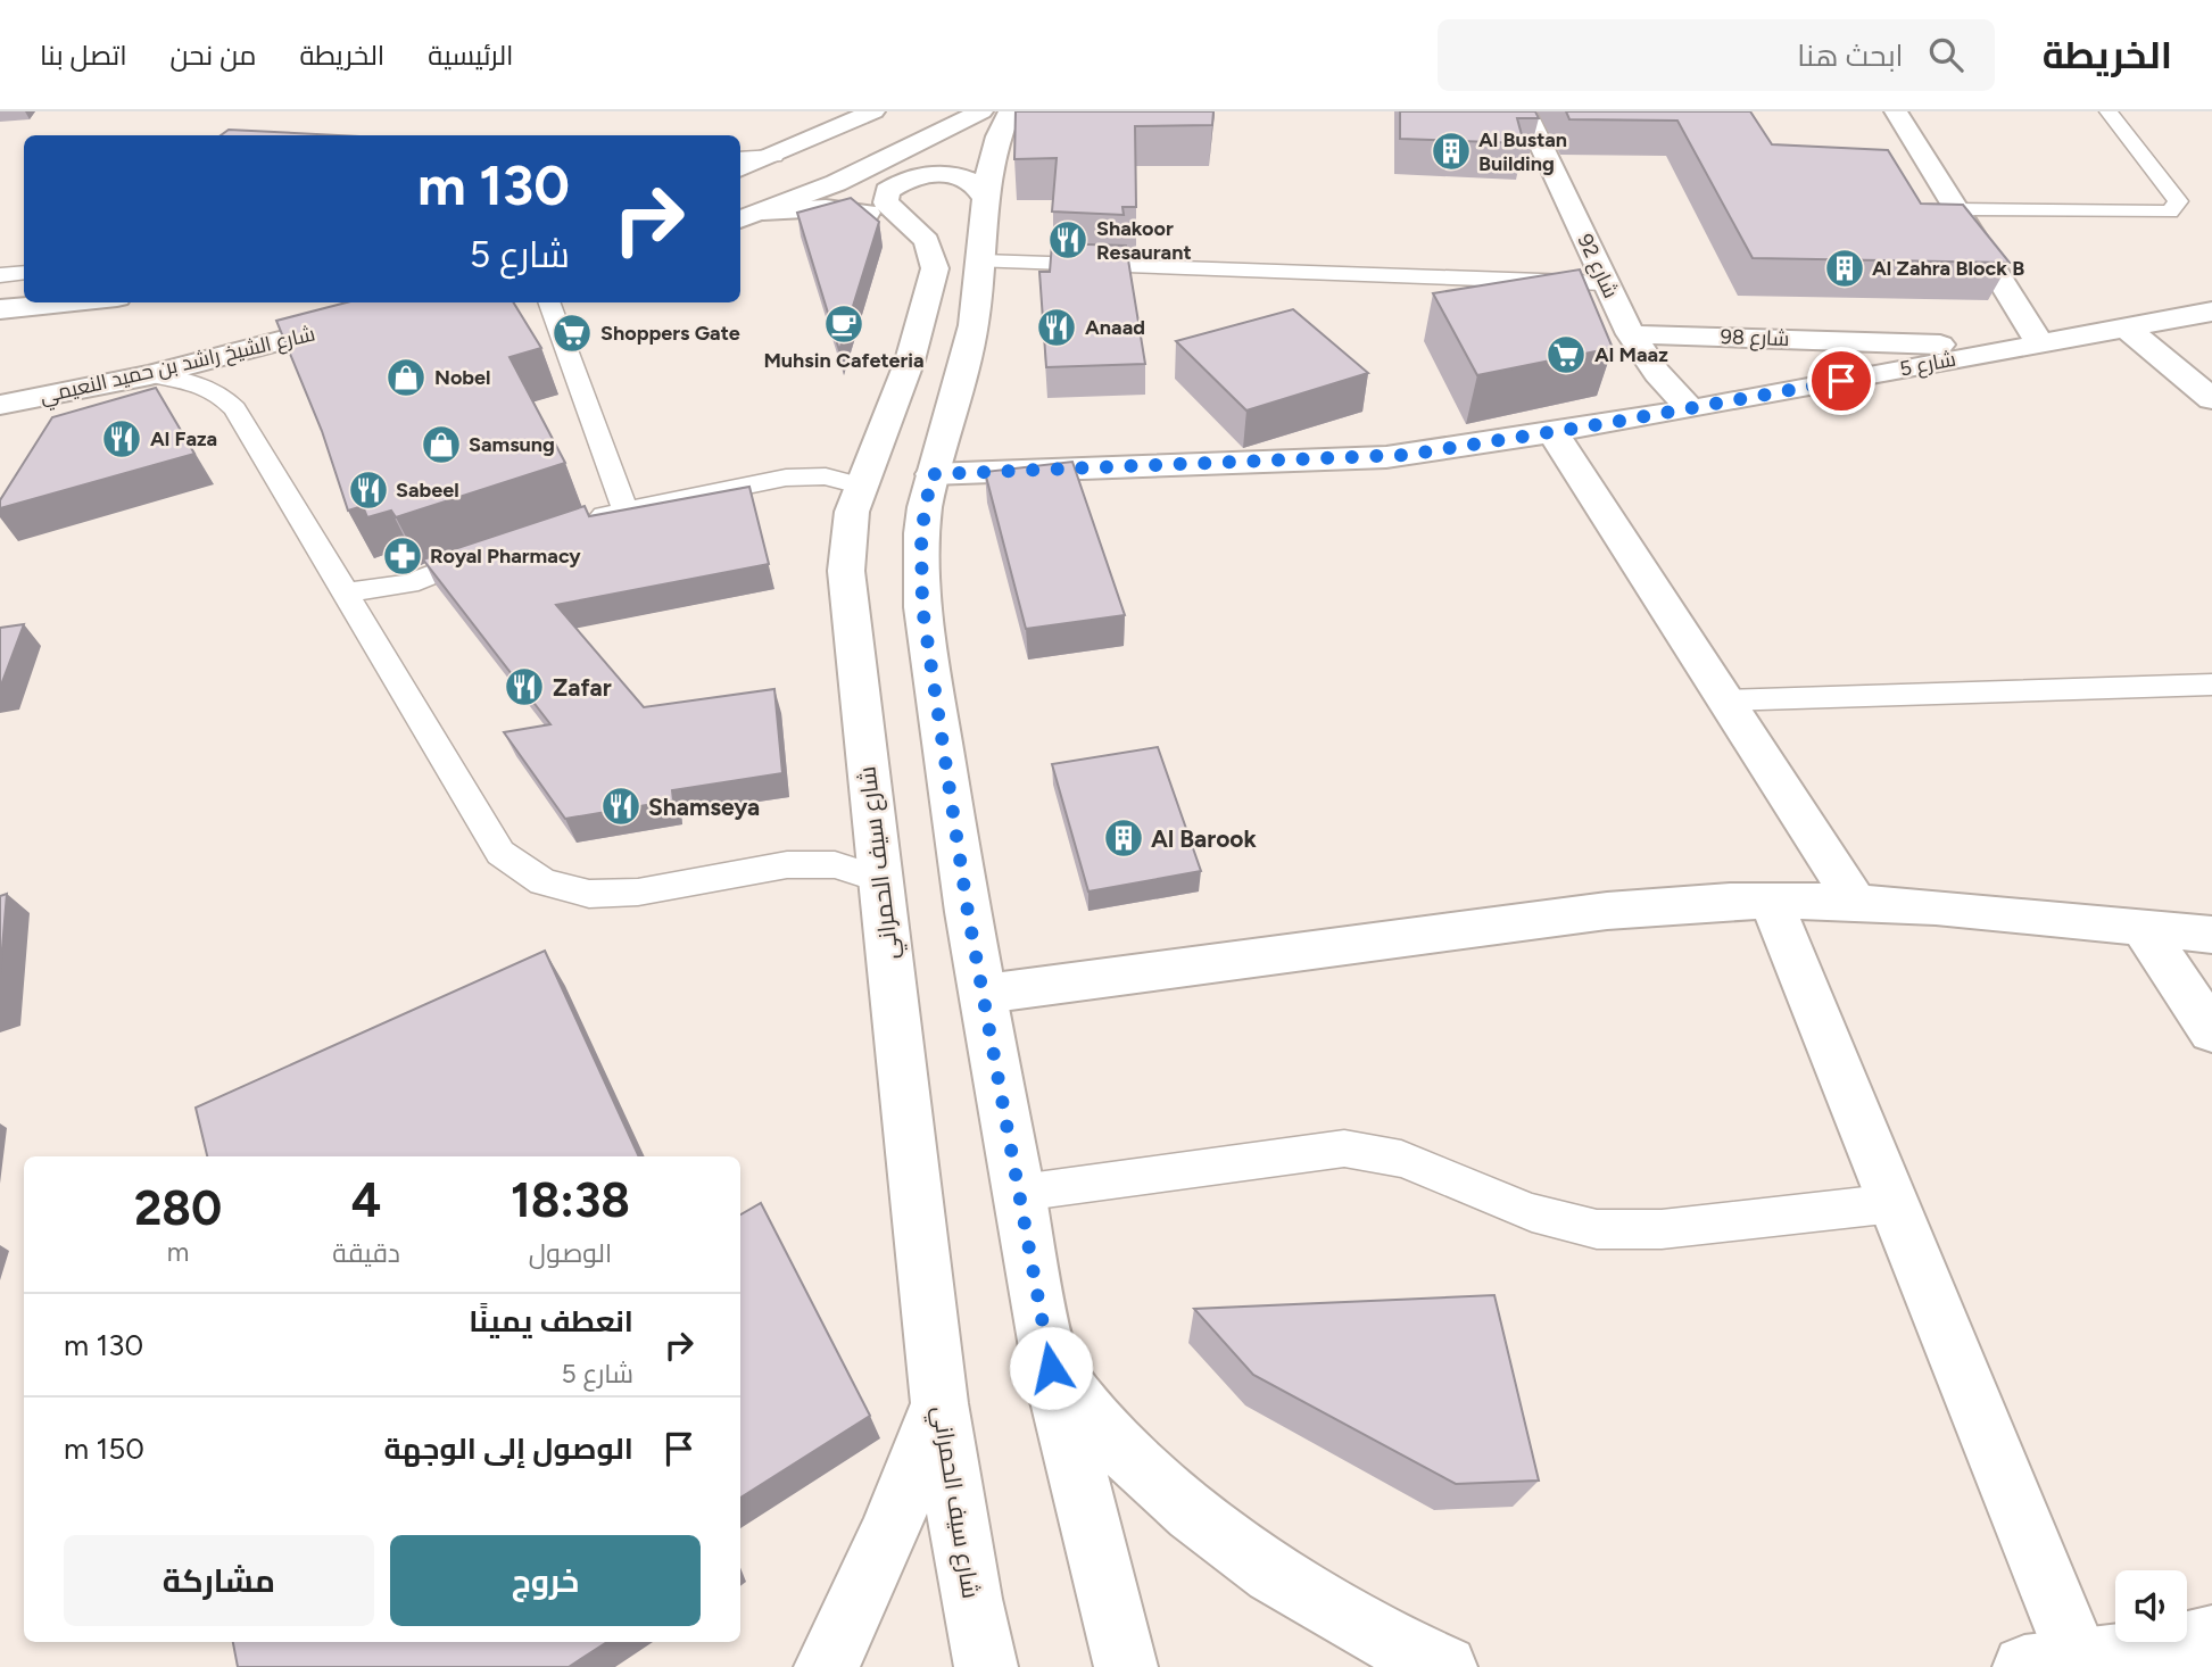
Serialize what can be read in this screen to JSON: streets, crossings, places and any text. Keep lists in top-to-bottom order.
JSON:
{
  "streets": {
    "street": [
      "شارع 92",
      "شارع 98",
      "شارع 5",
      "شارع الشيخ راشد بن حميد النعيمي",
      "شارع سيف الحمراني"
    ]
  },
  "crossings": [
    ["شارع 92", "شارع 98"],
    ["شارع 92", "شارع 5"],
    ["شارع 98", "شارع 5"]
  ],
  "places": {
    "building": ["Al Bustan Building", "Al Zahra Block B", "Al Barook"],
    "restaurant": [
      "Shakoor Resaurant",
      "Anaad",
      "Al Faza",
      "Sabeel",
      "Zafar",
      "Shamseya"
    ],
    "cafe": ["Muhsin Cafeteria"],
    "supermarket": ["Shoppers Gate", "Al Maaz"],
    "shop": ["Nobel", "Samsung"],
    "pharmacy": ["Royal Pharmacy"]
  },
  "page": {
    "header": "الخريطة",
    "search": "ابحث هنا",
    "nav": [
      "الرئيسية",
      "الخريطة",
      "من نحن",
      "اتصل بنا"
    ],
    "turn": ["130 m", "شارع 5"],
    "eta": [
      "18:38",
      "الوصول",
      "4",
      "دقيقة",
      "280",
      "m"
    ],
    "list": [
      {
        "name": "انعطف يمينًا",
        "note": "شارع 5",
        "value": "130 m"
      },
      {
        "name": "الوصول إلى الوجهة",
        "value": "150 m"
      }
    ],
    "buttons": ["خروج", "مشاركة"]
  }
}
